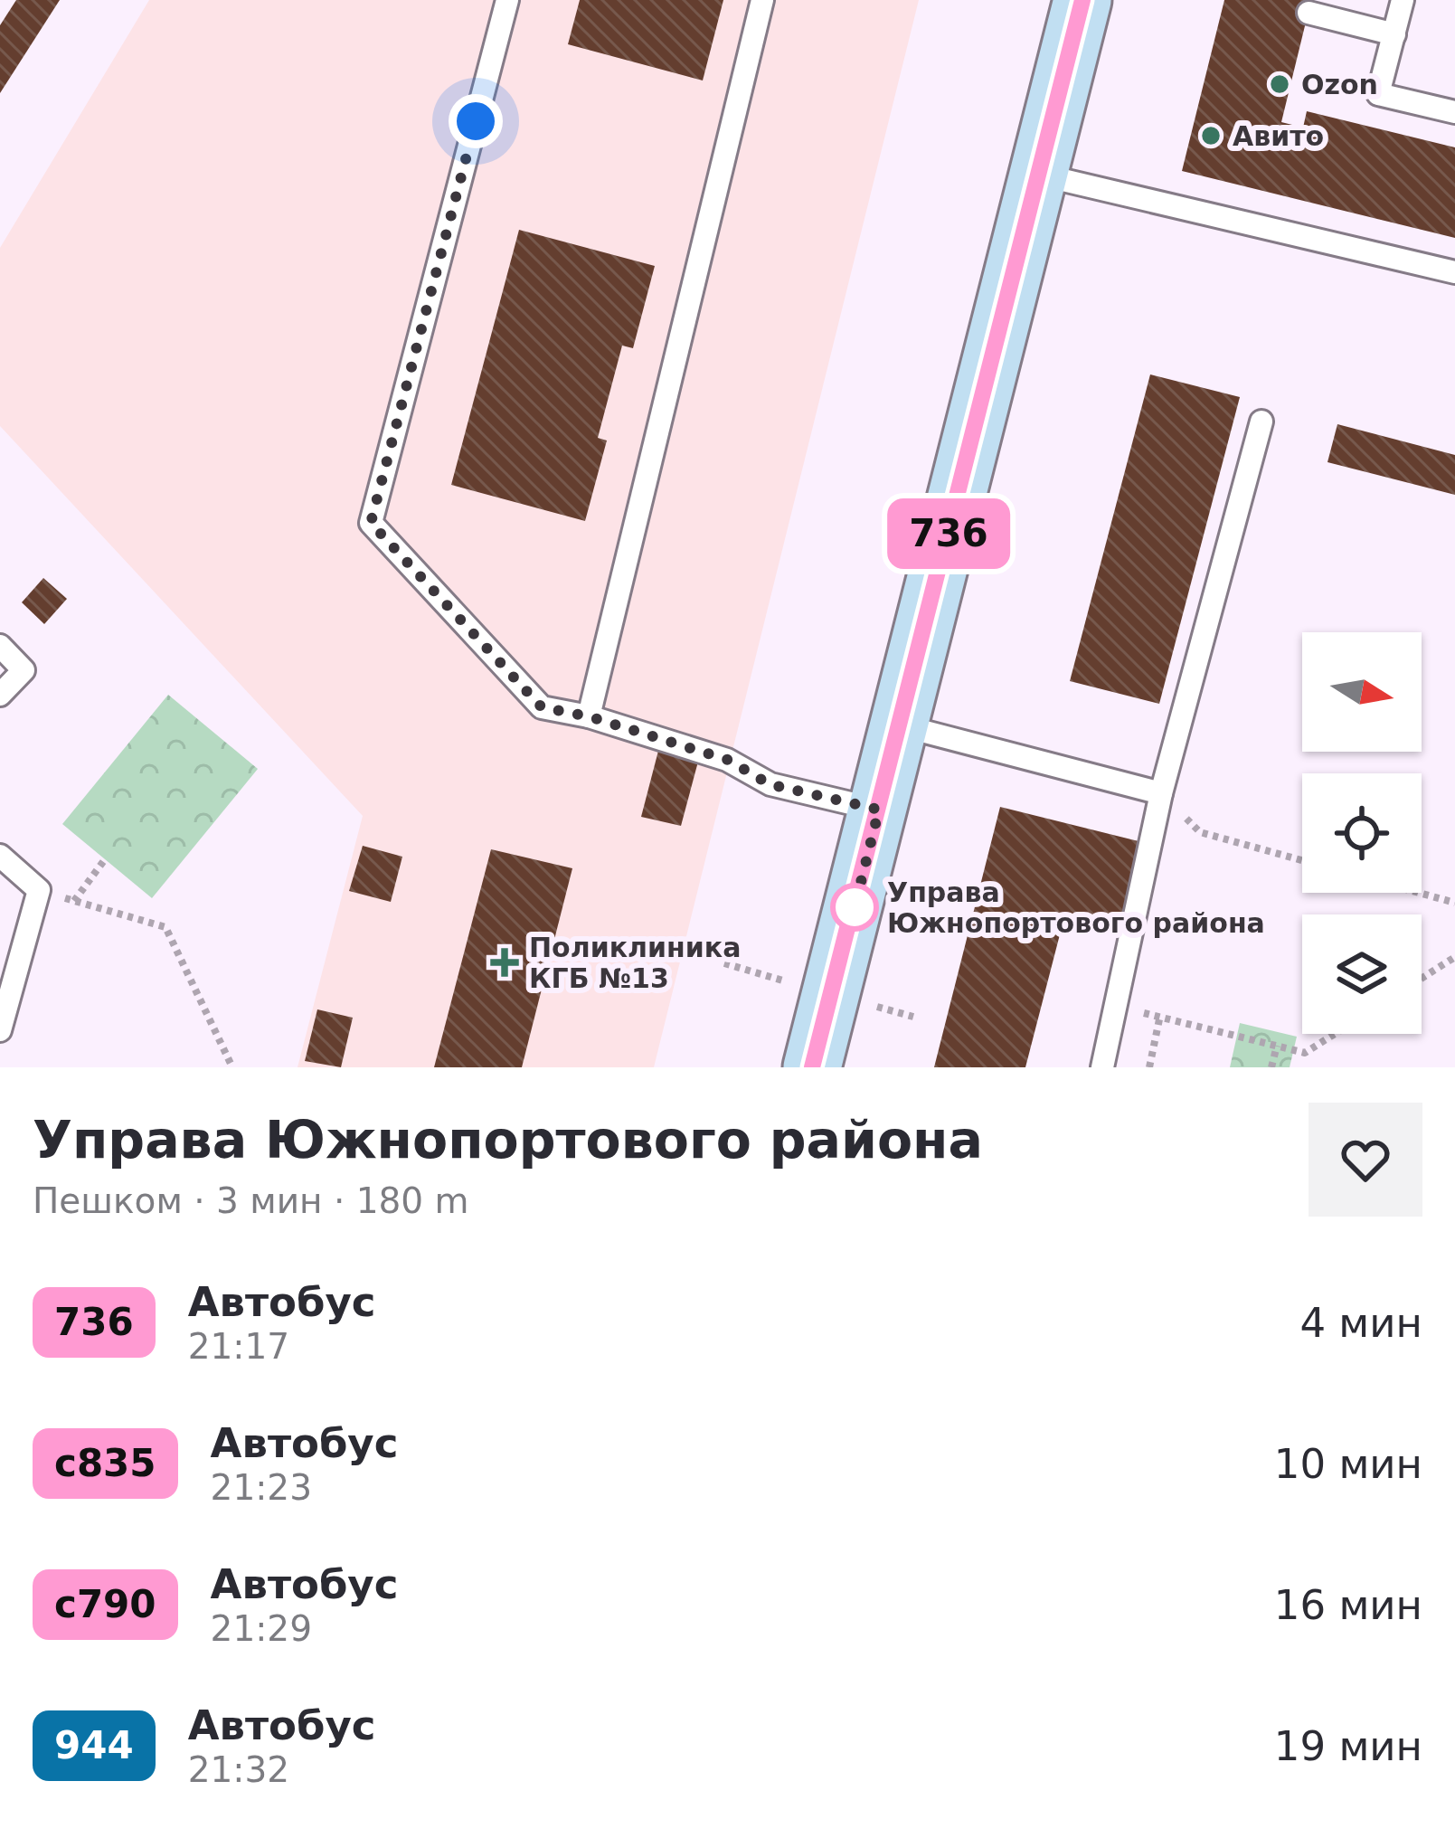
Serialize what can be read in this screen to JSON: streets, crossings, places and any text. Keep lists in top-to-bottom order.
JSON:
{
  "places": {
    "other": ["Ozon", "Авито", "Управа Южнопортового района"],
    "health": ["Поликлиника КГБ №13"]
  },
  "lines": ["bus line 736"],
  "north": "right",
  "page": {
    "on_map": "736",
    "heading": ["Управа Южнопортового района", "Пешком · 3 мин · 180 m"],
    "list": [
      {
        "mark": "736",
        "name": "Автобус",
        "note": "21:17",
        "value": "4 мин"
      },
      {
        "mark": "с835",
        "name": "Автобус",
        "note": "21:23",
        "value": "10 мин"
      },
      {
        "mark": "с790",
        "name": "Автобус",
        "note": "21:29",
        "value": "16 мин"
      },
      {
        "mark": "944",
        "name": "Автобус",
        "note": "21:32",
        "value": "19 мин"
      }
    ]
  }
}
